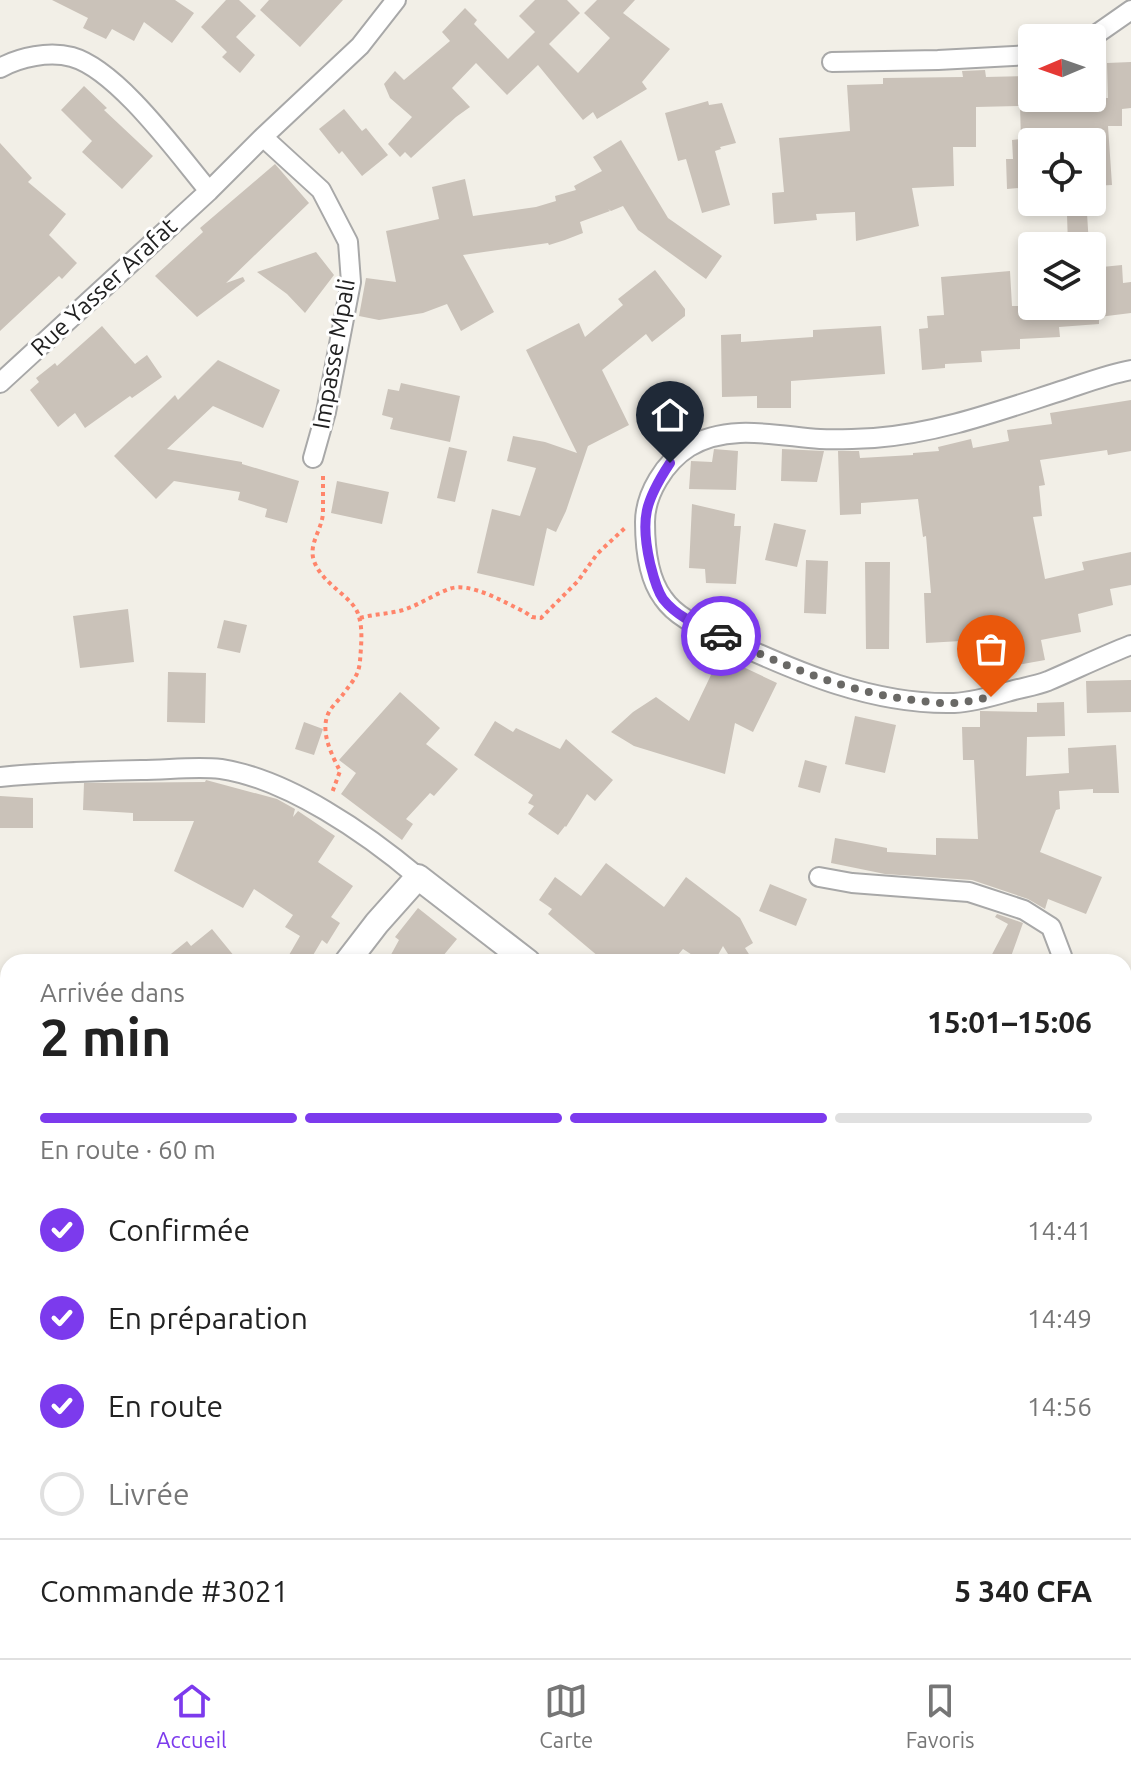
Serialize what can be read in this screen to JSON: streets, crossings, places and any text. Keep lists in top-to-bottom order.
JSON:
{
  "streets": {
    "street": ["Rue Yasser Arafat", "Impasse Mpali"]
  },
  "crossings": [
    ["Rue Yasser Arafat", "Impasse Mpali"]
  ],
  "north": "left",
  "page": {
    "heading": ["2 min", "Arrivée dans", "15:01–15:06"],
    "panel": ["Commande #3021", "5 340 CFA"],
    "bar": "En route · 60 m",
    "list": [
      ["Confirmée", "14:41"],
      ["En préparation", "14:49"],
      ["En route", "14:56"],
      "Livrée"
    ],
    "tabs": ["Accueil", "Carte", "Favoris"]
  }
}
